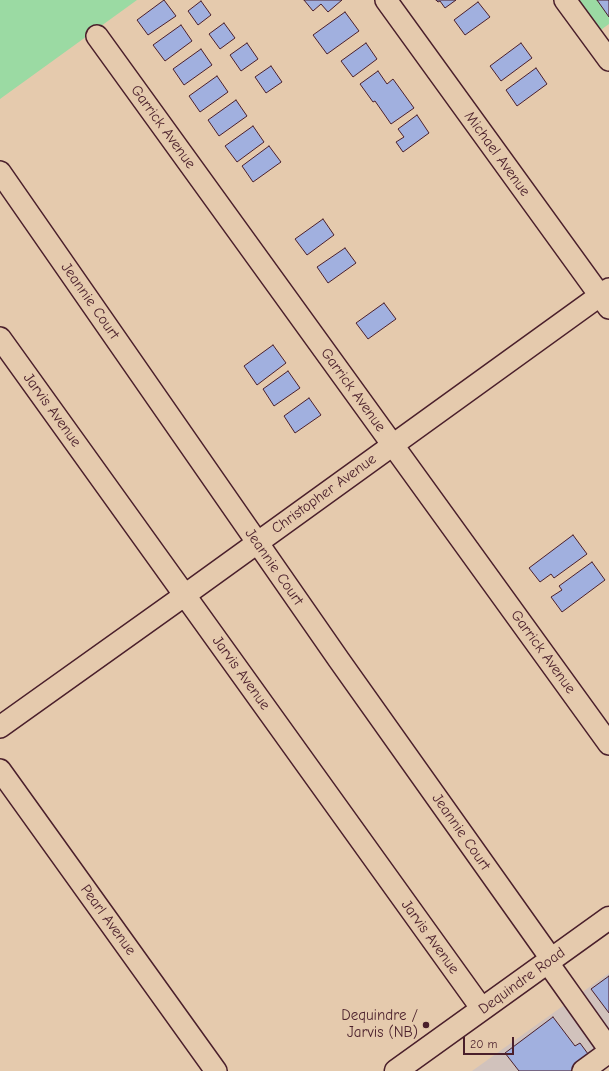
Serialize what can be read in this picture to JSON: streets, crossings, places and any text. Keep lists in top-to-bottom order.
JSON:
{
  "streets": {
    "main road": ["Dequindre Road"],
    "street": [
      "Garrick Avenue",
      "Michael Avenue",
      "Jeannie Court",
      "Jarvis Avenue",
      "Christopher Avenue",
      "Pearl Avenue"
    ]
  },
  "crossings": [
    ["Garrick Avenue", "Christopher Avenue"],
    ["Michael Avenue", "Christopher Avenue"],
    ["Jeannie Court", "Christopher Avenue"],
    ["Jeannie Court", "Dequindre Road"],
    ["Jarvis Avenue", "Christopher Avenue"],
    ["Jarvis Avenue", "Dequindre Road"]
  ],
  "places": ["Dequindre / Jarvis (NB)"],
  "scale_bar": "20 m"
}
